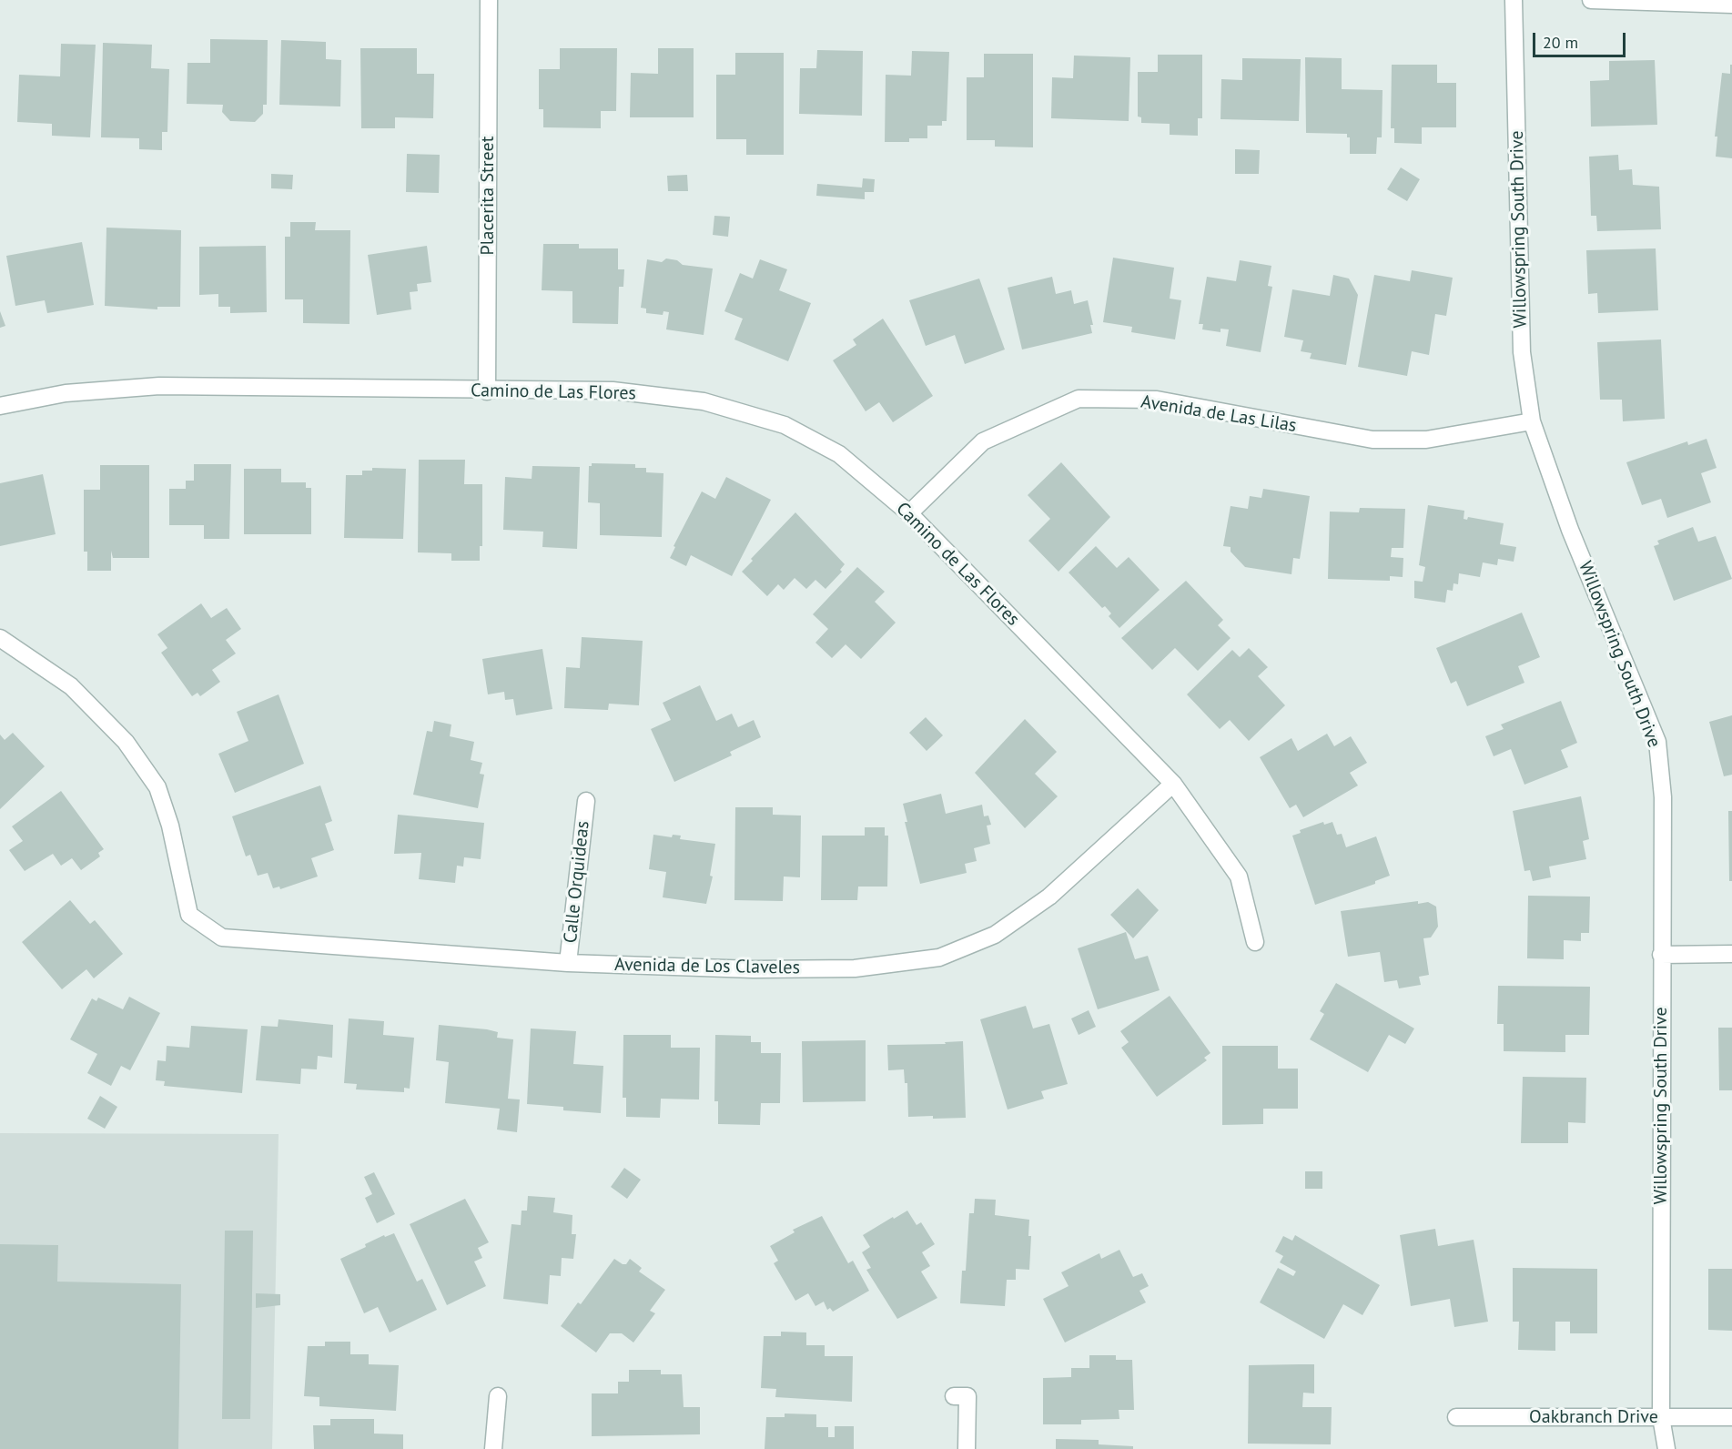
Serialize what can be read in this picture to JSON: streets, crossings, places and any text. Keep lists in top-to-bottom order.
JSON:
{
  "streets": {
    "street": [
      "Placerita Street",
      "Willowspring South Drive",
      "Camino de Las Flores",
      "Avenida de Las Lilas",
      "Calle Orquideas",
      "Avenida de Los Claveles",
      "Oakbranch Drive"
    ]
  },
  "crossings": [
    ["Placerita Street", "Camino de Las Flores"],
    ["Willowspring South Drive", "Avenida de Las Lilas"],
    ["Willowspring South Drive", "Oakbranch Drive"],
    ["Camino de Las Flores", "Avenida de Las Lilas"],
    ["Camino de Las Flores", "Avenida de Los Claveles"],
    ["Calle Orquideas", "Avenida de Los Claveles"]
  ],
  "scale_bar": "20 m"
}
